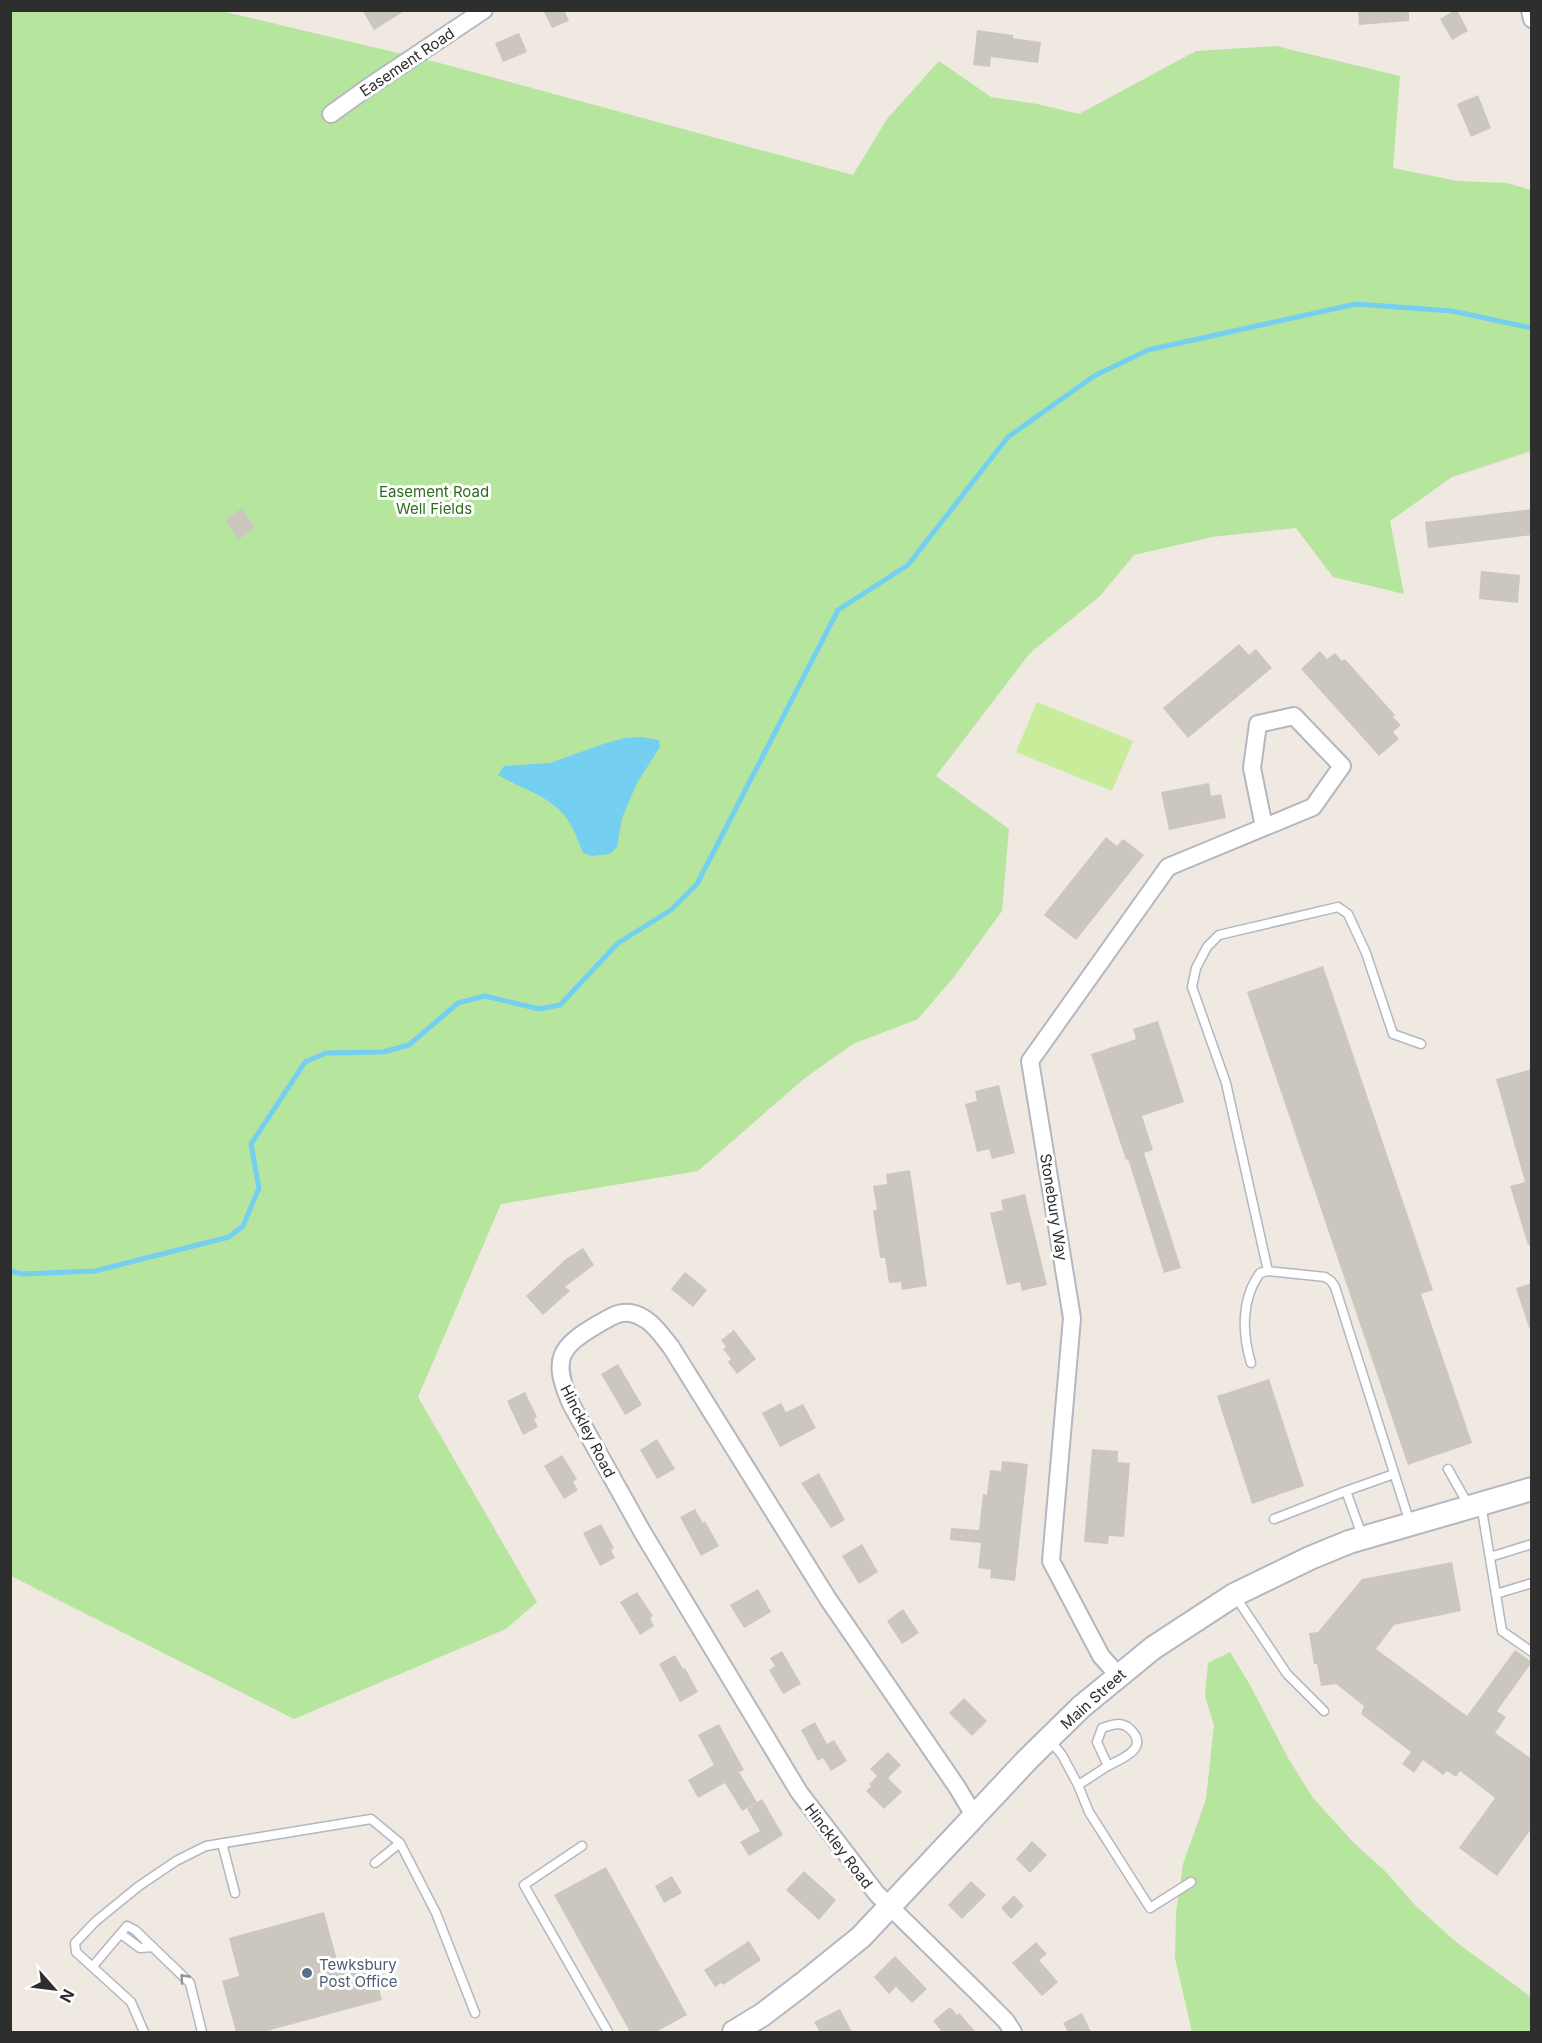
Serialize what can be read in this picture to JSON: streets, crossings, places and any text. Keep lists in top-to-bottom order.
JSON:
{
  "streets": {
    "main road": ["Main Street"],
    "street": ["Easement Road", "Stonebury Way", "Hinckley Road"]
  },
  "crossings": [
    ["Stonebury Way", "Main Street"],
    ["Hinckley Road", "Main Street"]
  ],
  "parks": ["Easement Road Well Fields"],
  "places": ["Tewksbury Post Office"],
  "north": "bottom right"
}
